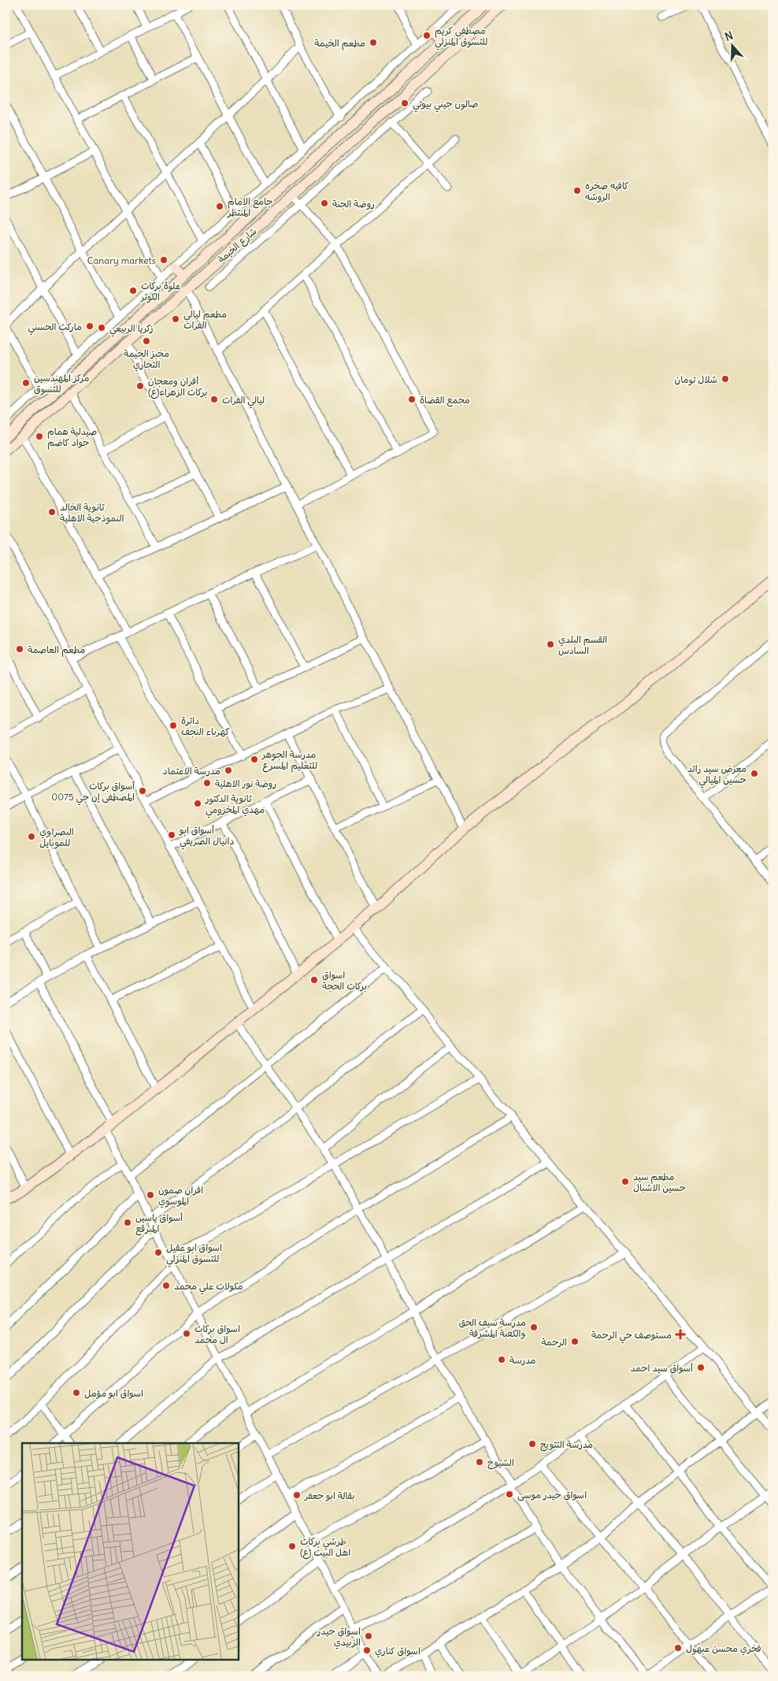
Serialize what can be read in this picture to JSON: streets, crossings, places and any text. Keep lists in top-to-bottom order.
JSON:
{
  "streets": {
    "street": ["شارع الخيمة"]
  },
  "places": {
    "other": [
      "مصطفى كريم للتسوق المنزلي",
      "مطعم الخيمة",
      "صالون جيني بيوتي",
      "كافيه صخره الروشه",
      "روضة الجنة",
      "جامع الامام المنتظر",
      "Canary markets",
      "علوة بركات الكوثر",
      "مطعم ليالي الفرات",
      "ماركت الحسني",
      "زكريا الربيعي",
      "مخبز الخيمة التجاري",
      "شلال تومان",
      "مركز المهندسين للتسوق",
      "أفران ومعجان بركات الزهراء(ع)",
      "ليالي الفرات",
      "مجمع القضاة",
      "صيدلية همام جواد كاضم",
      "ثانوية الخالد النموذجية الاهلية",
      "القسم البلدي السادس",
      "مطعم العاصمة",
      "دائرة كهرباء النجف",
      "مدرسة الجوهر للتعليم المسرع",
      "مدرسة الاعتماد",
      "معرض سيد رائد حسين الميالي",
      "روضة نور الاهلية",
      "أسواق بركات المصطفی إن جي 0075",
      "ثانوية الدكتور مهدي المخزومي",
      "أسواق ابو دانيال الصريفي",
      "البصراوي للموبايل",
      "اسواق بركات الحجة",
      "مطعم سيد حسين الاشبال",
      "افران صمون الموسوي",
      "أسواق ياسين المبرقع",
      "اسواق ابو عقيل للتسوق المنزلي",
      "مكولات علي محمد",
      "مدرسة سيف الحق والكعبة المشرفة",
      "اسواق بركات ال محمد",
      "الرحمة",
      "مدرسة",
      "أسواق سيد احمد",
      "اسواق ابو مؤمل",
      "مدرسة التتويج",
      "الشيوخ",
      "اسواق حيدر موسى",
      "بقالة ابو جعفر",
      "طرشي بركات اهل البيت (ع)",
      "اسواق حيدر الزبيدي",
      "فخري محسن عبهول",
      "اسواق كناري"
    ],
    "health": ["مستوصف حي الرحمة"]
  },
  "north": "top"
}
